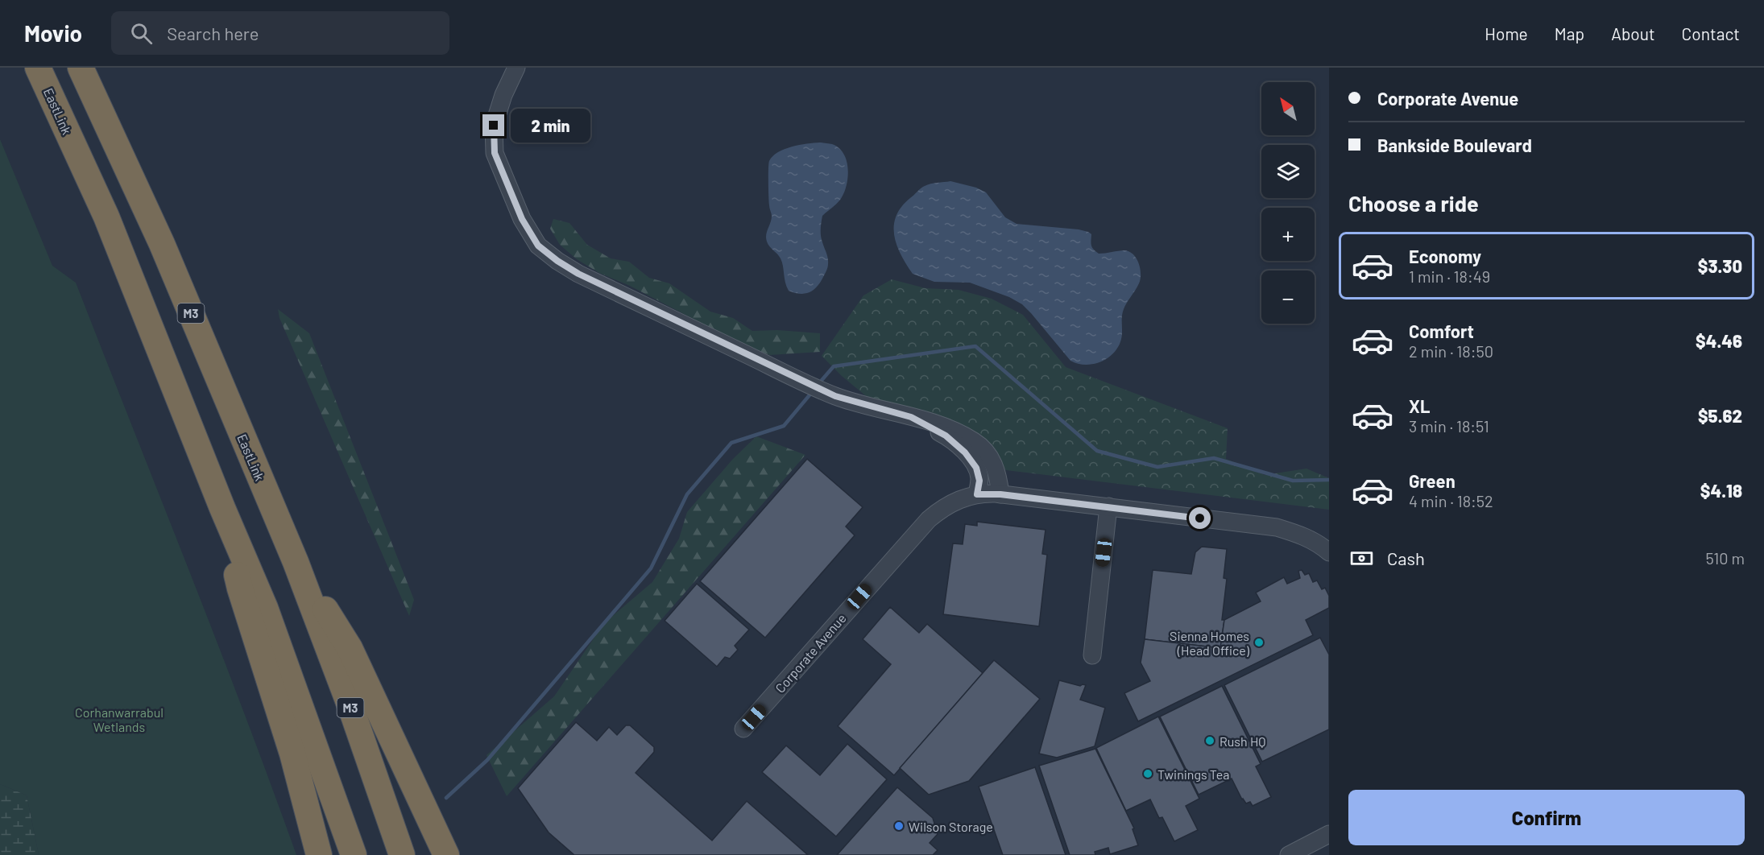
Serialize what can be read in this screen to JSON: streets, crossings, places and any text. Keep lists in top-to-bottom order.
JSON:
{
  "streets": {
    "highway": ["EastLink", "M3"],
    "street": ["Corporate Avenue"]
  },
  "parks": ["Corhanwarrabul Wetlands"],
  "places": [
    "Sienna Homes (Head Office)",
    "Rush HQ",
    "Twinings Tea",
    "Wilson Storage"
  ],
  "north": "top left",
  "page": {
    "header": "Movio",
    "search": "Search here",
    "nav": [
      "Home",
      "Map",
      "About",
      "Contact"
    ],
    "banner": ["Corporate Avenue", "Bankside Boulevard"],
    "map_buttons": ["+", "−"],
    "bubble": "2 min",
    "heading": "Choose a ride",
    "list": [
      {
        "name": "Economy",
        "note": "1 min · 18:49",
        "value": "$3.30"
      },
      {
        "name": "Comfort",
        "note": "2 min · 18:50",
        "value": "$4.46"
      },
      {
        "name": "XL",
        "note": "3 min · 18:51",
        "value": "$5.62"
      },
      {
        "name": "Green",
        "note": "4 min · 18:52",
        "value": "$4.18"
      }
    ],
    "pay": ["Cash", "510 m"],
    "buttons": "Confirm"
  }
}
